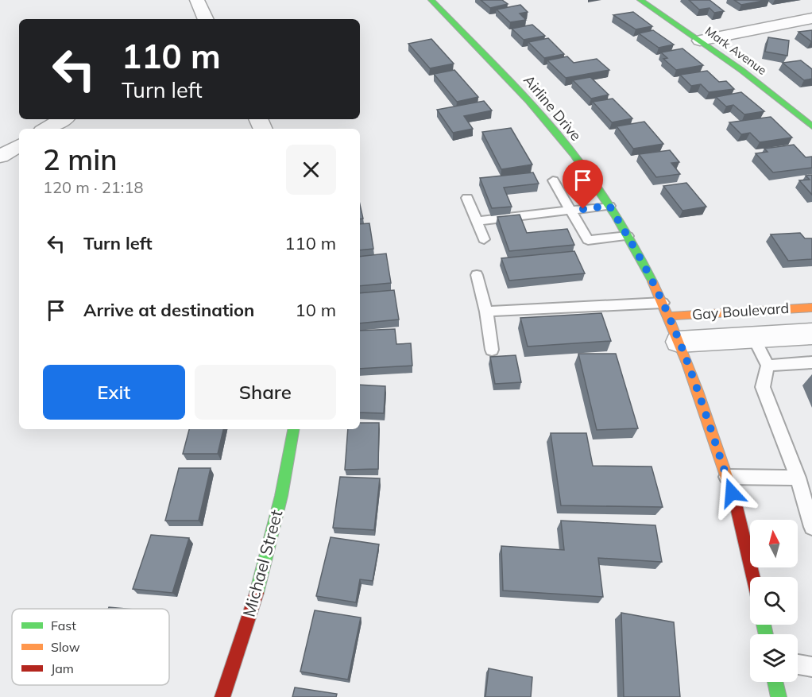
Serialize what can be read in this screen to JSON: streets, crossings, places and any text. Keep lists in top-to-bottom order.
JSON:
{
  "streets": {
    "main road": [
      "Mark Avenue",
      "Airline Drive",
      "Gay Boulevard",
      "Michael Street"
    ]
  },
  "crossings": [
    ["Airline Drive", "Gay Boulevard"]
  ],
  "legend": ["Fast", "Slow", "Jam"],
  "north": "top",
  "page": {
    "turn": ["110 m", "Turn left"],
    "heading": ["2 min", "120 m · 21:18"],
    "list": [
      {
        "name": "Turn left",
        "value": "110 m"
      },
      {
        "name": "Arrive at destination",
        "value": "10 m"
      }
    ],
    "buttons": ["Exit", "Share"]
  }
}
